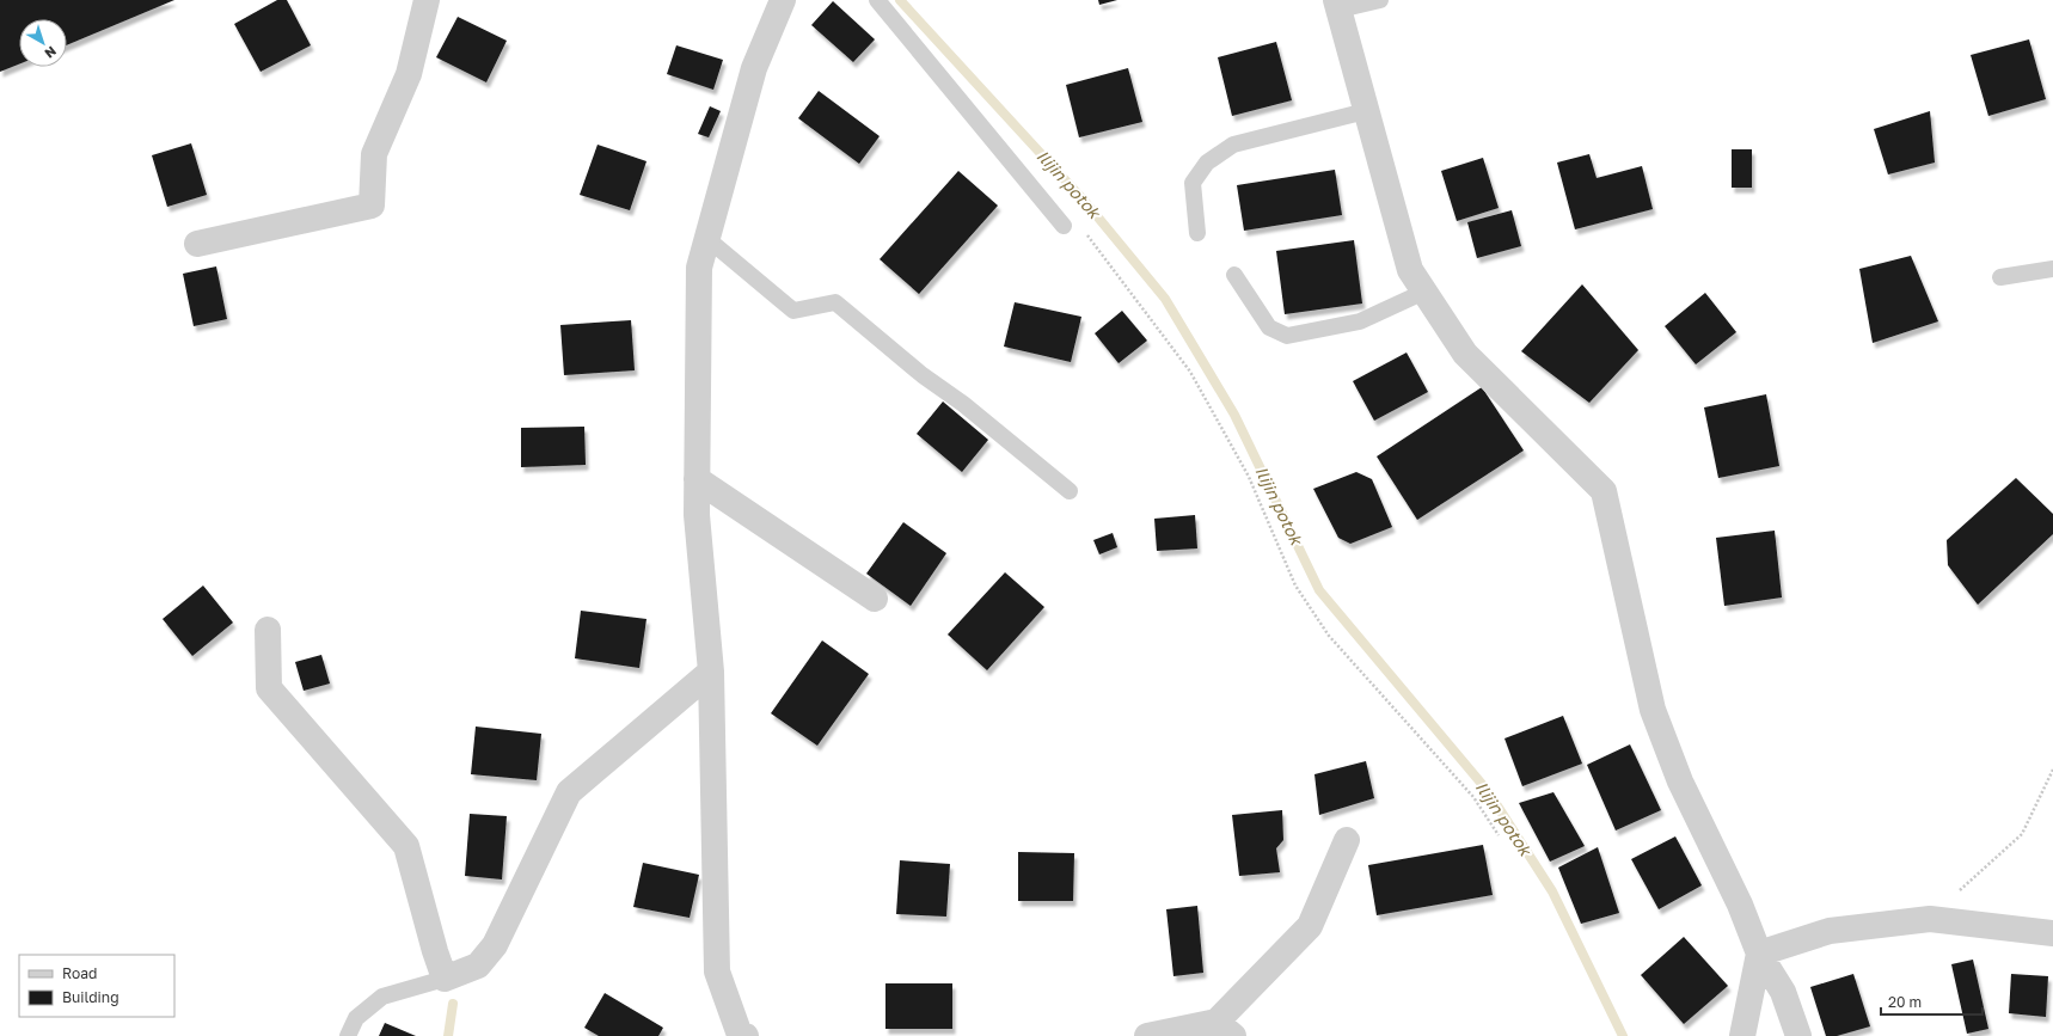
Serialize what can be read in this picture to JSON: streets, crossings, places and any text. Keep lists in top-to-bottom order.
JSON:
{
  "water": ["Ilijin potok"],
  "legend": ["Road", "Building"],
  "scale_bar": "20 m",
  "north": "bottom right"
}
